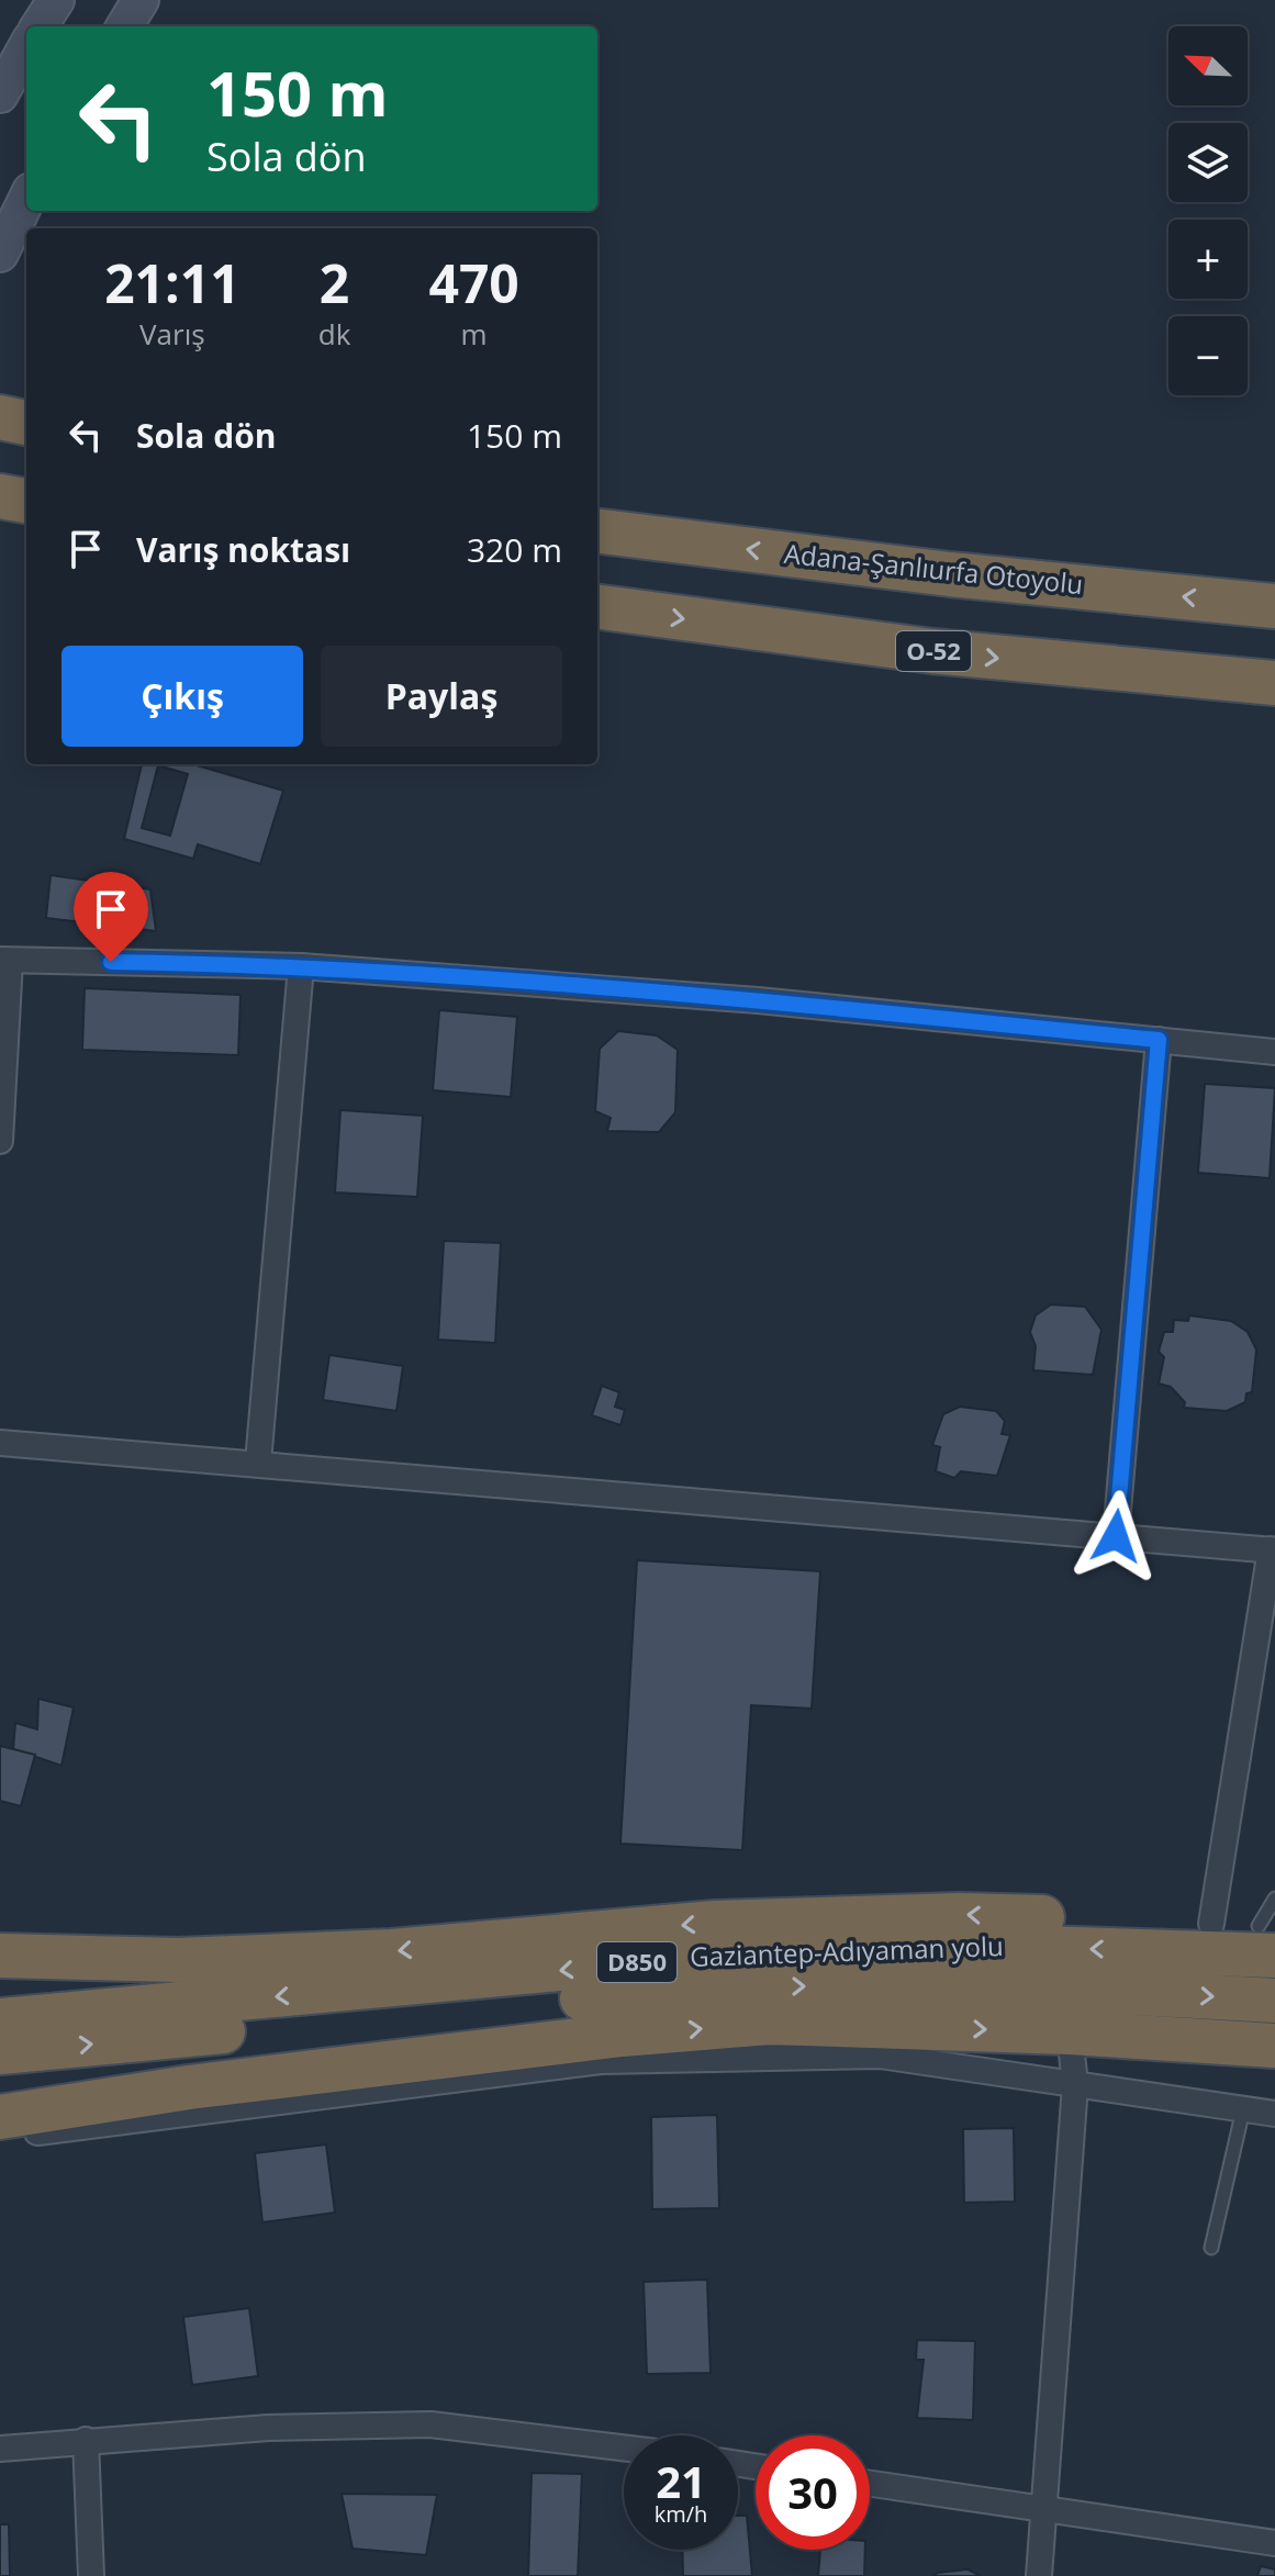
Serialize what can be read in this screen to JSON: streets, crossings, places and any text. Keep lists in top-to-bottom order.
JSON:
{
  "streets": {
    "highway": [
      "Adana-Şanlıurfa Otoyolu",
      "O-52",
      "Gaziantep-Adıyaman yolu",
      "D850"
    ]
  },
  "north": "top left",
  "page": {
    "map_buttons": ["+", "−"],
    "turn": ["150 m", "Sola dön"],
    "eta": [
      "21:11",
      "Varış",
      "2",
      "dk",
      "470",
      "m"
    ],
    "list": [
      {
        "name": "Sola dön",
        "value": "150 m"
      },
      {
        "name": "Varış noktası",
        "value": "320 m"
      }
    ],
    "buttons": ["Çıkış", "Paylaş"],
    "speed": "21 km/h",
    "limit": "30"
  }
}
